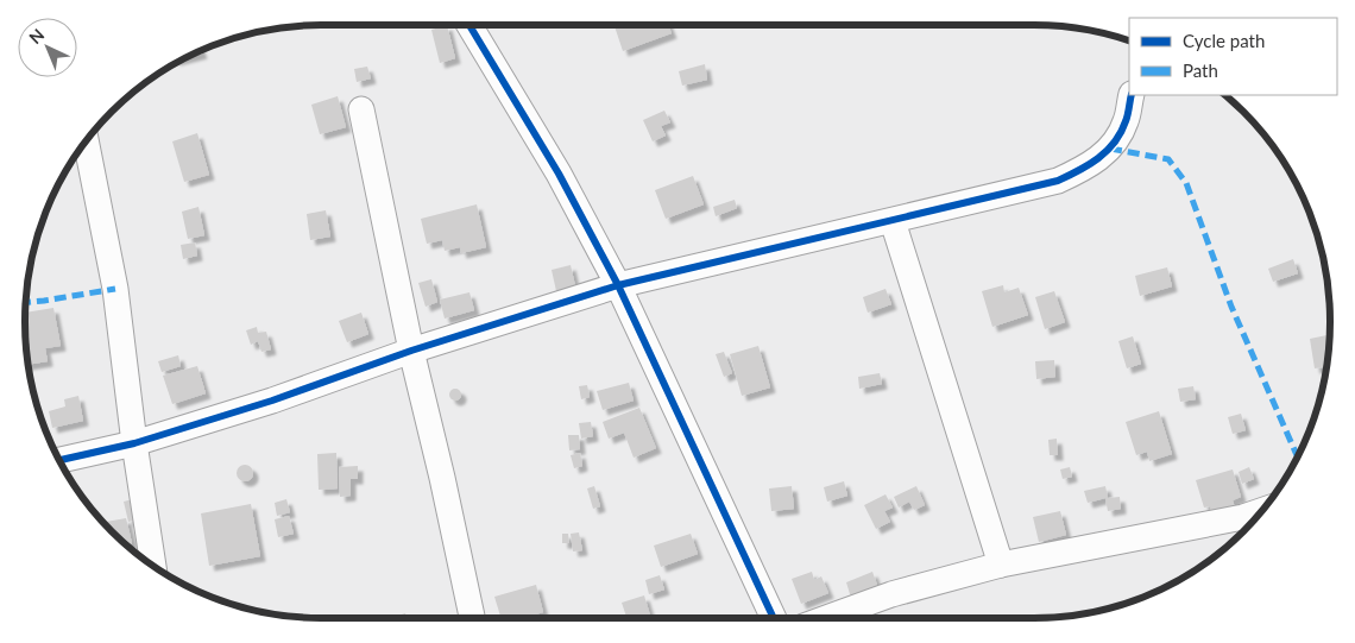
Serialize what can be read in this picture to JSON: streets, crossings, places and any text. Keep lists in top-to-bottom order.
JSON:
{
  "legend": ["Cycle path", "Path"],
  "north": "top left"
}
